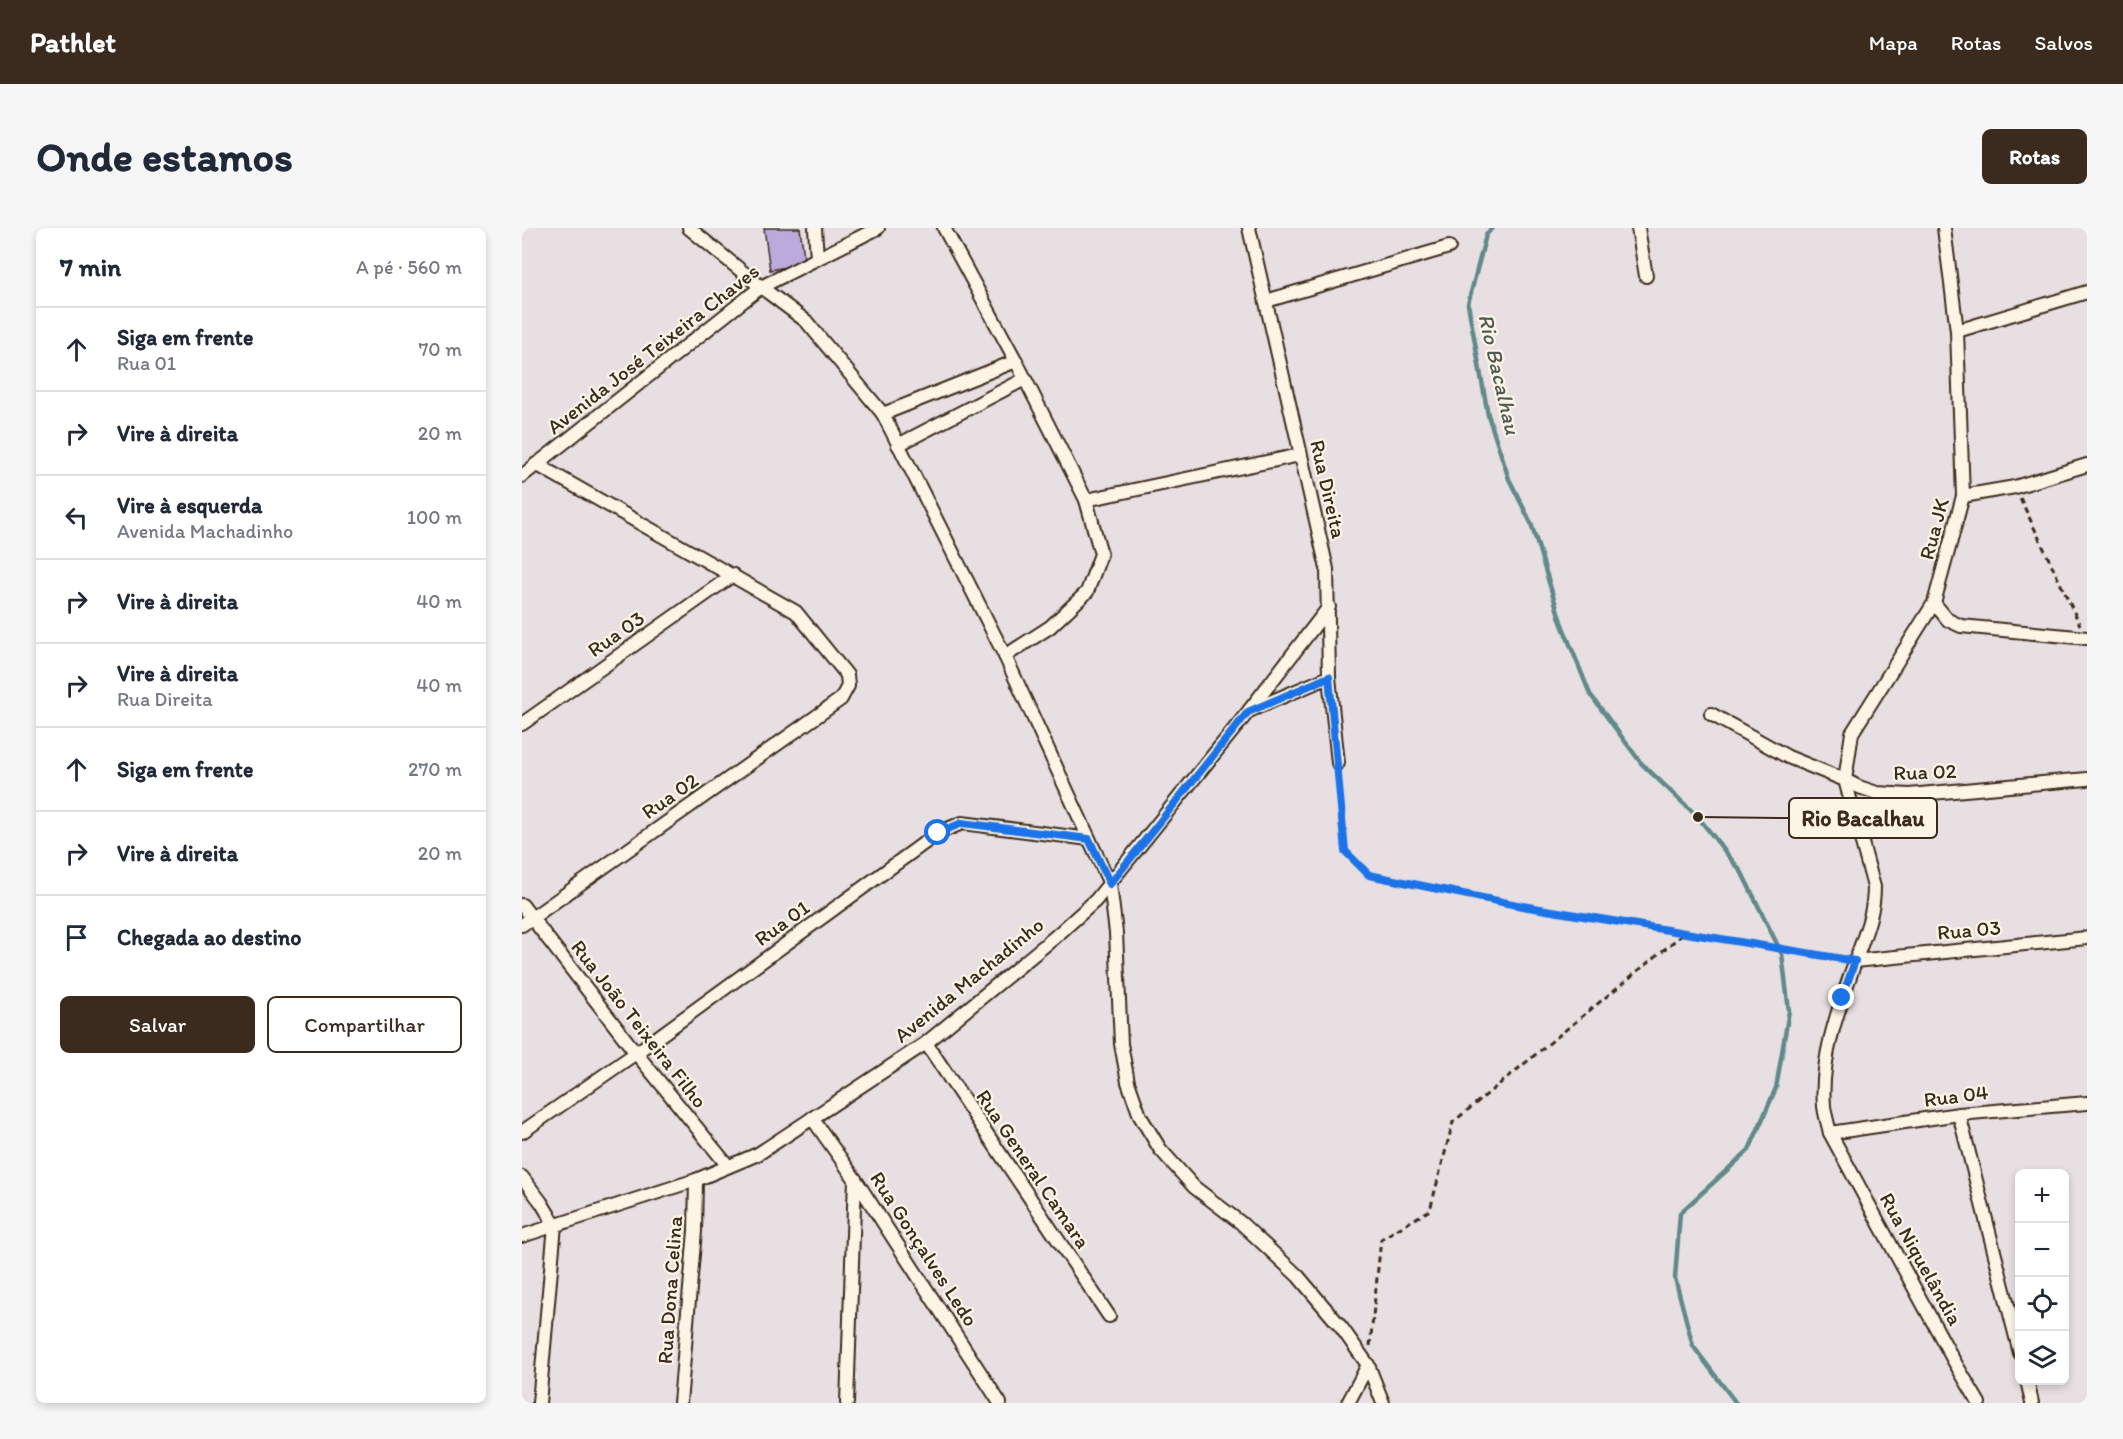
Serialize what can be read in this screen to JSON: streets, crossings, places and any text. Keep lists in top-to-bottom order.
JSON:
{
  "streets": {
    "street": [
      "Avenida José Teixeira Chaves",
      "Rua Direita",
      "Rua JK",
      "Rua 03",
      "Rua 02",
      "Rua 01",
      "Avenida Machadinho",
      "Rua João Teixeira Filho",
      "Rua 04",
      "Rua General Camara",
      "Rua Gonçalves Ledo",
      "Rua Niquelândia",
      "Rua Dona Celina"
    ]
  },
  "crossings": [
    ["Rua Direita", "Avenida Machadinho"],
    ["Rua JK", "Rua 02"],
    ["Rua JK", "Rua Niquelândia"],
    ["Rua 03", "Rua 02"],
    ["Rua 03", "Rua Niquelândia"],
    ["Rua 02", "Rua João Teixeira Filho"],
    ["Rua 02", "Rua Niquelândia"],
    ["Rua 01", "Rua João Teixeira Filho"],
    ["Avenida Machadinho", "Rua João Teixeira Filho"],
    ["Avenida Machadinho", "Rua General Camara"],
    ["Avenida Machadinho", "Rua Gonçalves Ledo"],
    ["Avenida Machadinho", "Rua Dona Celina"],
    ["Rua 04", "Rua Niquelândia"]
  ],
  "water": ["Rio Bacalhau"],
  "places": ["Rio Bacalhau"],
  "page": {
    "header": "Pathlet",
    "nav": ["Mapa", "Rotas", "Salvos"],
    "buttons": [
      "Rotas",
      ["Salvar", "Compartilhar"]
    ],
    "title": "Onde estamos",
    "heading": ["7 min", "A pé · 560 m"],
    "list": [
      ["Siga em frente", "Rua 01", "70 m"],
      ["Vire à direita", "20 m"],
      ["Vire à esquerda", "Avenida Machadinho", "100 m"],
      ["Vire à direita", "40 m"],
      ["Vire à direita", "Rua Direita", "40 m"],
      ["Siga em frente", "270 m"],
      ["Vire à direita", "20 m"],
      "Chegada ao destino"
    ],
    "map_buttons": ["+", "−"]
  }
}
